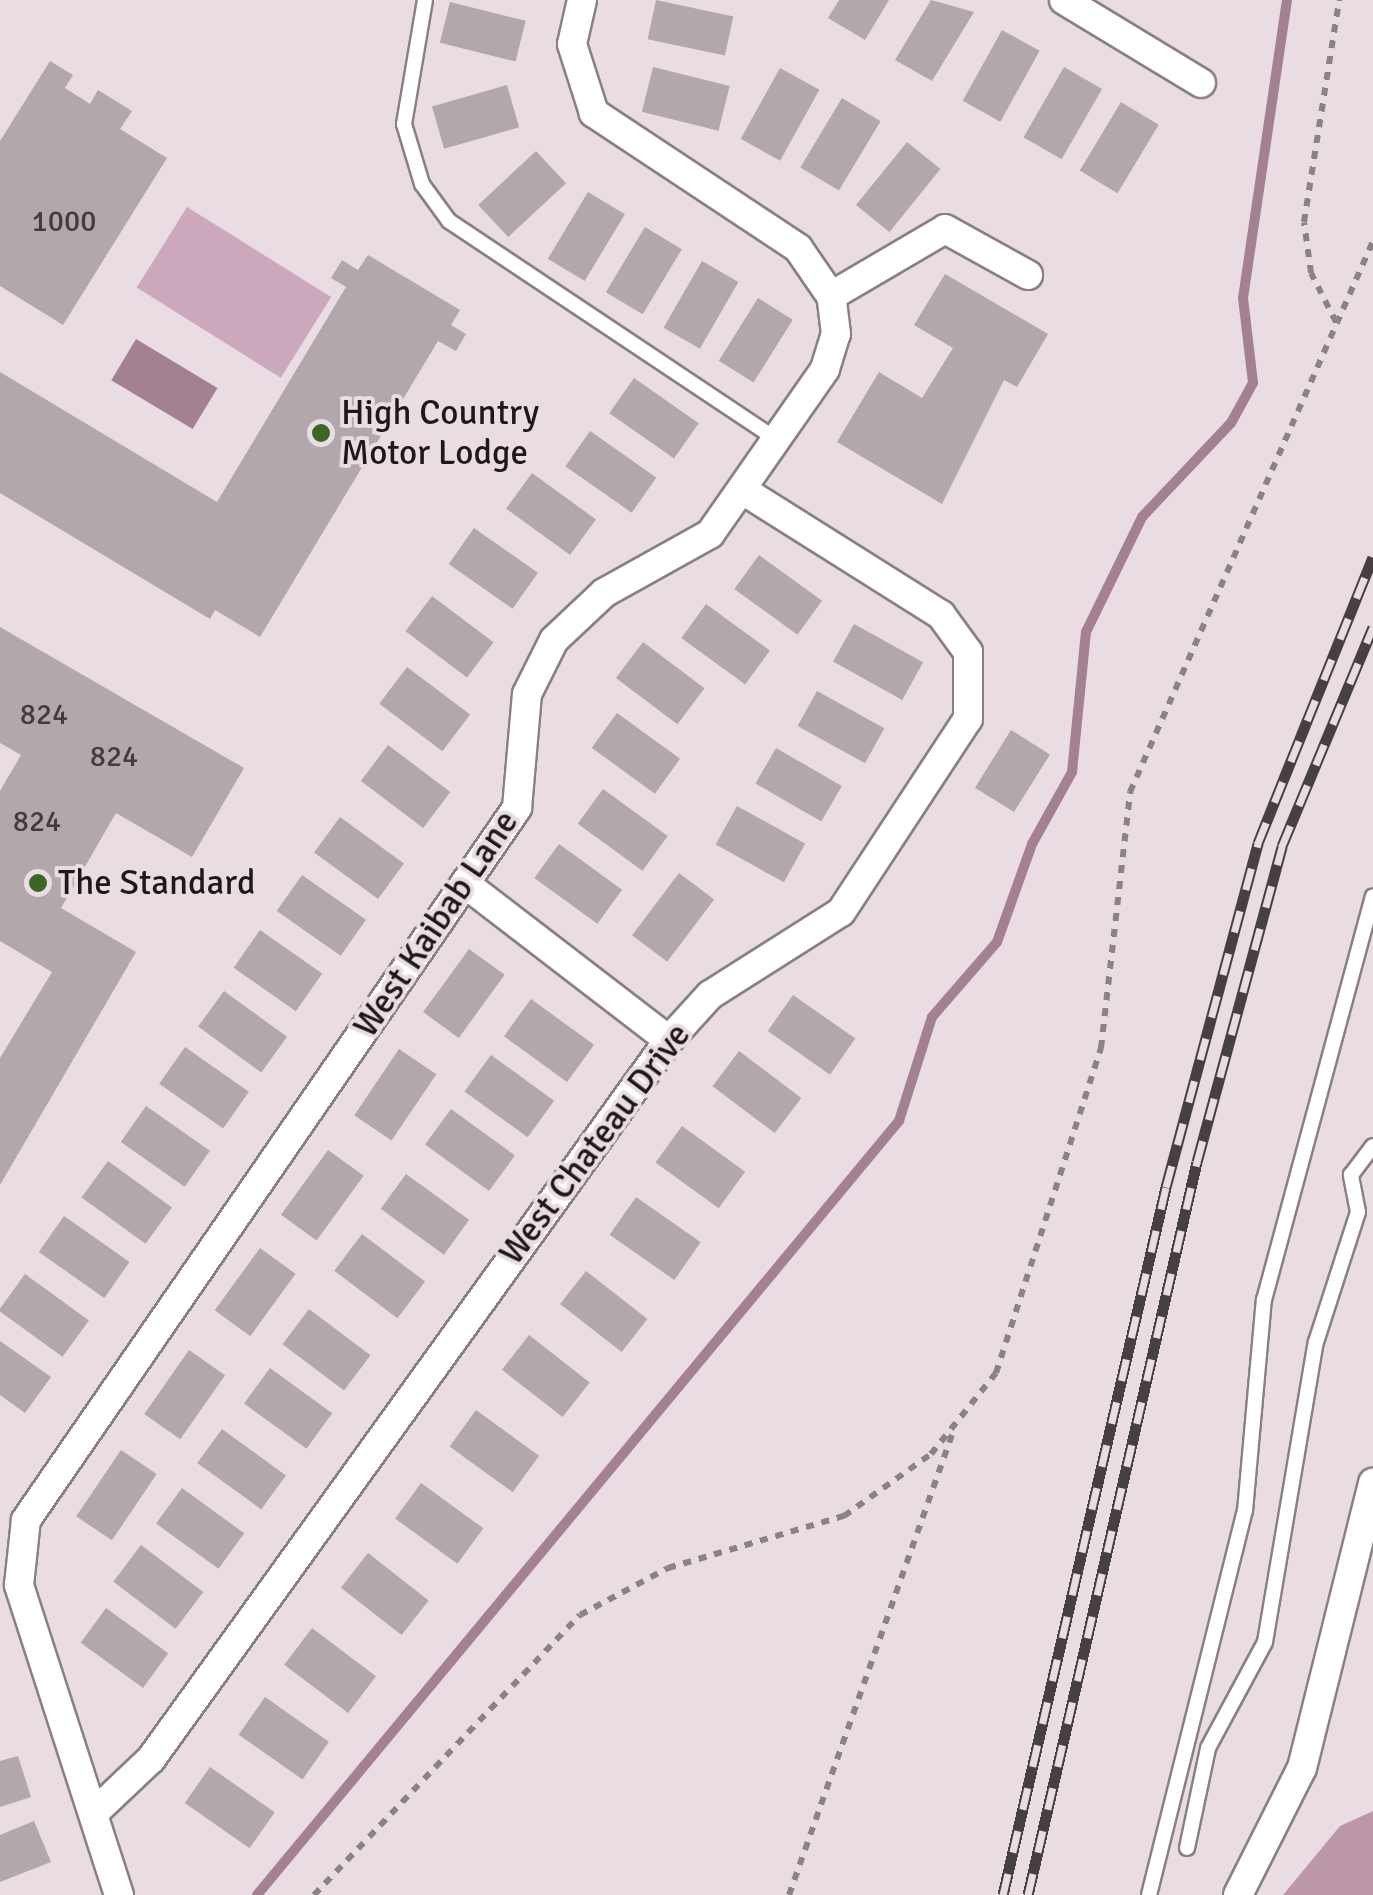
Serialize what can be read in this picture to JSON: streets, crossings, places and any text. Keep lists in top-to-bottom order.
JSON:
{
  "streets": {
    "street": ["West Kaibab Lane", "West Chateau Drive"]
  },
  "crossings": [
    ["West Kaibab Lane", "West Chateau Drive"]
  ],
  "places": ["High Country Motor Lodge", "The Standard"],
  "house_numbers": [
    "1000",
    "824",
    "824",
    "824"
  ]
}
